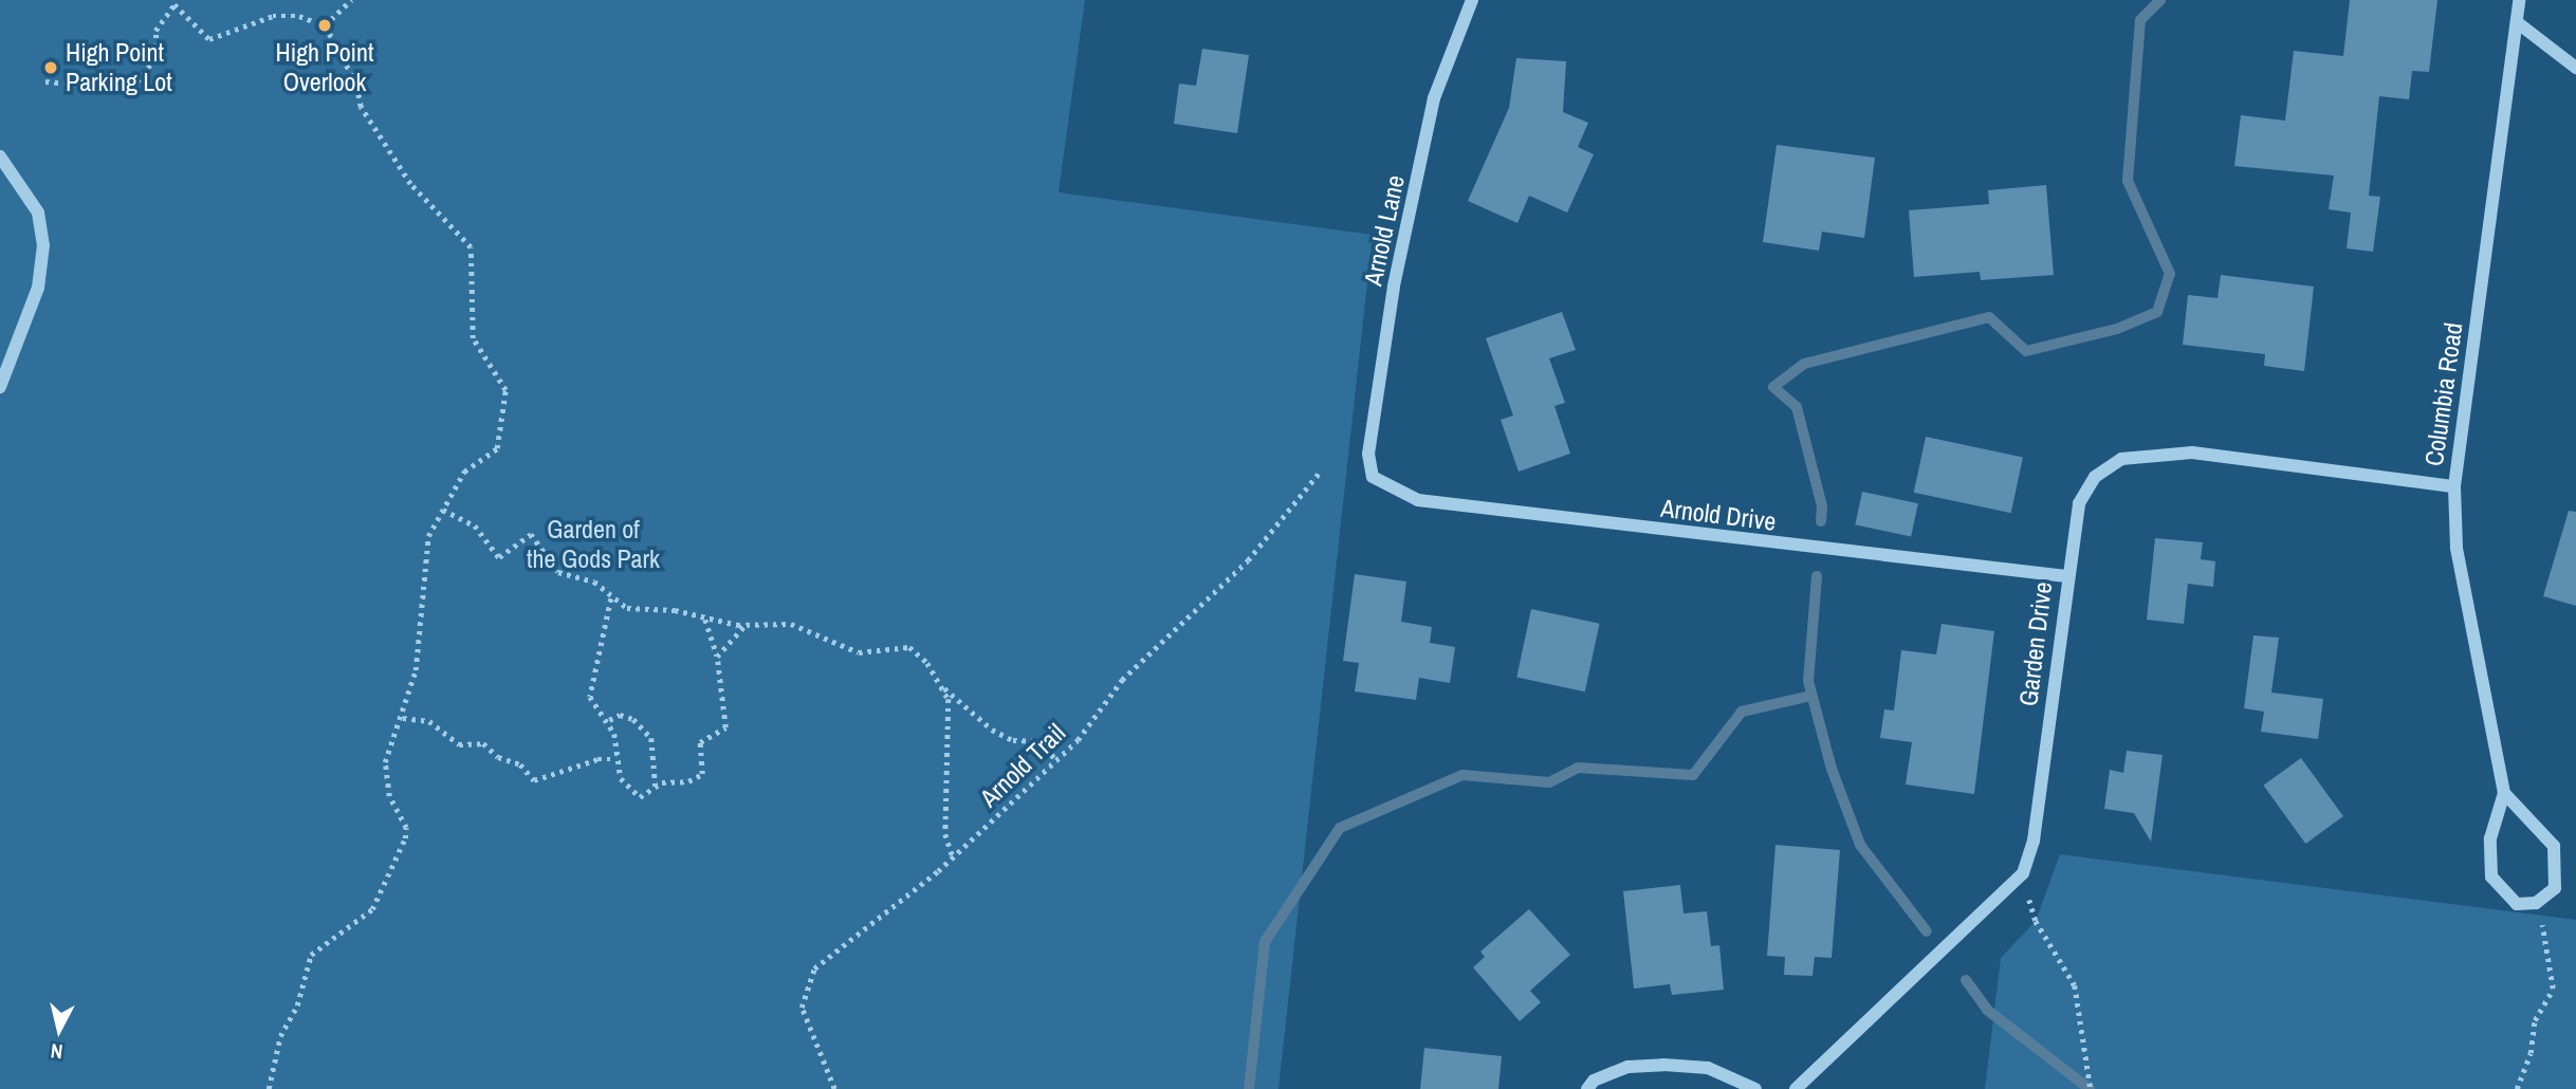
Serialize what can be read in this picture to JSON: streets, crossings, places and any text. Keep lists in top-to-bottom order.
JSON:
{
  "streets": {
    "street": [
      "Arnold Lane",
      "Columbia Road",
      "Arnold Drive",
      "Garden Drive"
    ],
    "path": ["Arnold Trail"]
  },
  "crossings": [
    ["Arnold Lane", "Arnold Drive"],
    ["Columbia Road", "Garden Drive"],
    ["Arnold Drive", "Garden Drive"]
  ],
  "parks": ["Garden of the Gods Park"],
  "places": ["High Point Overlook", "High Point Parking Lot"],
  "north": "bottom"
}
